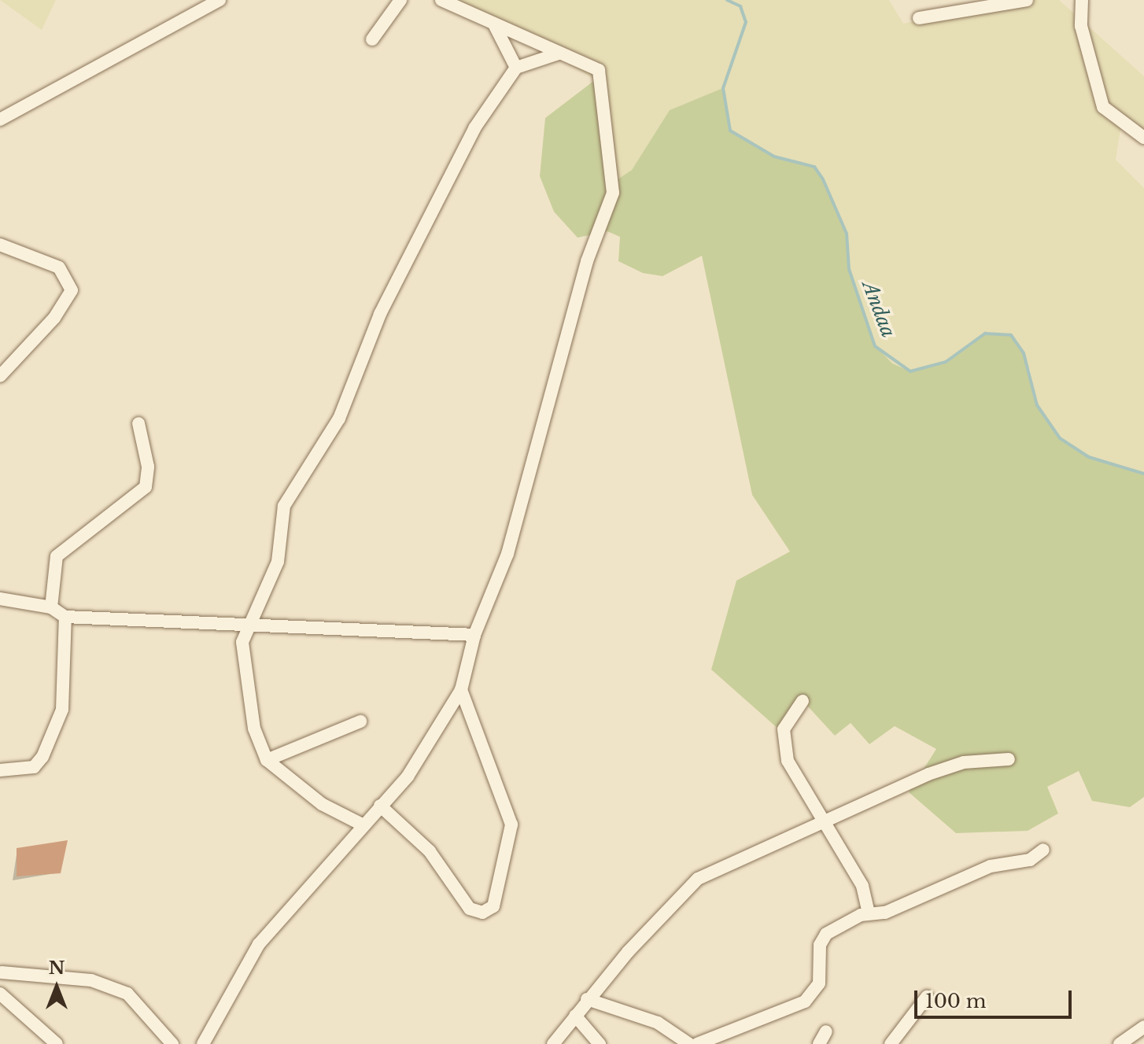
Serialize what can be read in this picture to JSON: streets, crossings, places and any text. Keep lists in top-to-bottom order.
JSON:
{
  "water": ["Andaa"],
  "scale_bar": "100 m",
  "north": "top"
}
